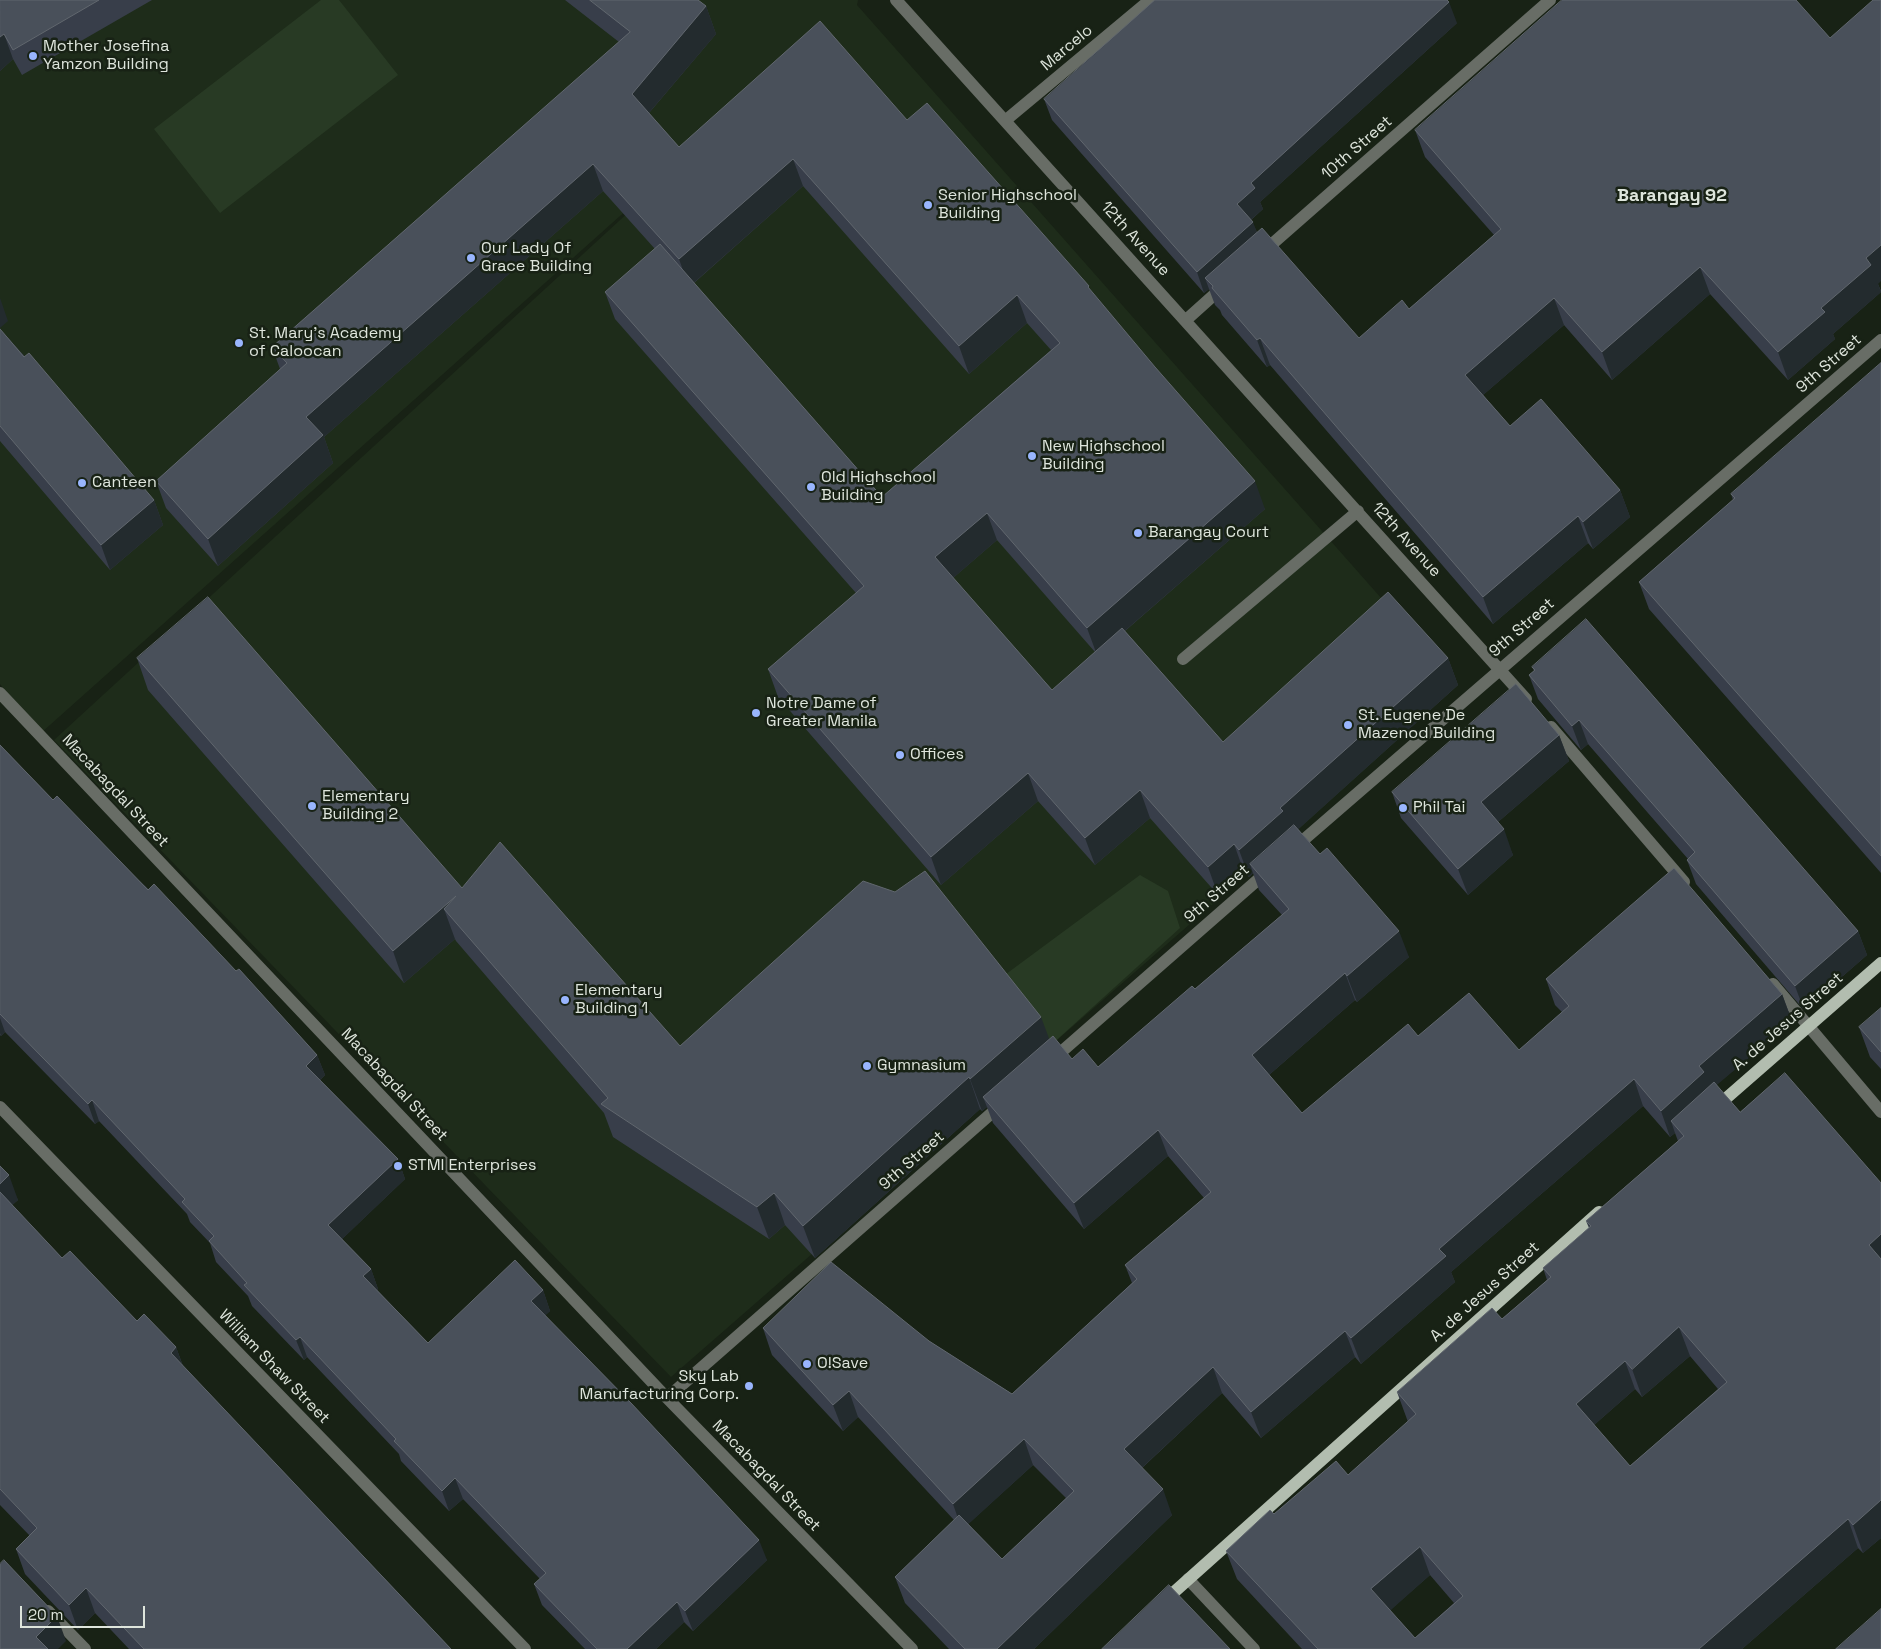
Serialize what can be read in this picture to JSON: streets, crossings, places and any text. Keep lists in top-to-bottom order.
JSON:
{
  "streets": {
    "main road": ["A. de Jesus Street"],
    "street": [
      "Marcelo",
      "10th Street",
      "12th Avenue",
      "9th Street",
      "Macabagdal Street",
      "William Shaw Street"
    ]
  },
  "crossings": [
    ["Marcelo", "12th Avenue"],
    ["12th Avenue", "9th Street"],
    ["9th Street", "Macabagdal Street"]
  ],
  "districts": ["Barangay 92"],
  "places": [
    "Mother Josefina Yamzon Building",
    "Senior Highschool Building",
    "Our Lady Of Grace Building",
    "St. Mary's Academy of Caloocan",
    "New Highschool Building",
    "Canteen",
    "Old Highschool Building",
    "Barangay Court",
    "Notre Dame of Greater Manila",
    "St. Eugene De Mazenod Building",
    "Offices",
    "Elementary Building 2",
    "Phil Tai",
    "Elementary Building 1",
    "Gymnasium",
    "STMI Enterprises",
    "O!Save",
    "Sky Lab Manufacturing Corp."
  ],
  "scale_bar": "20 m"
}
